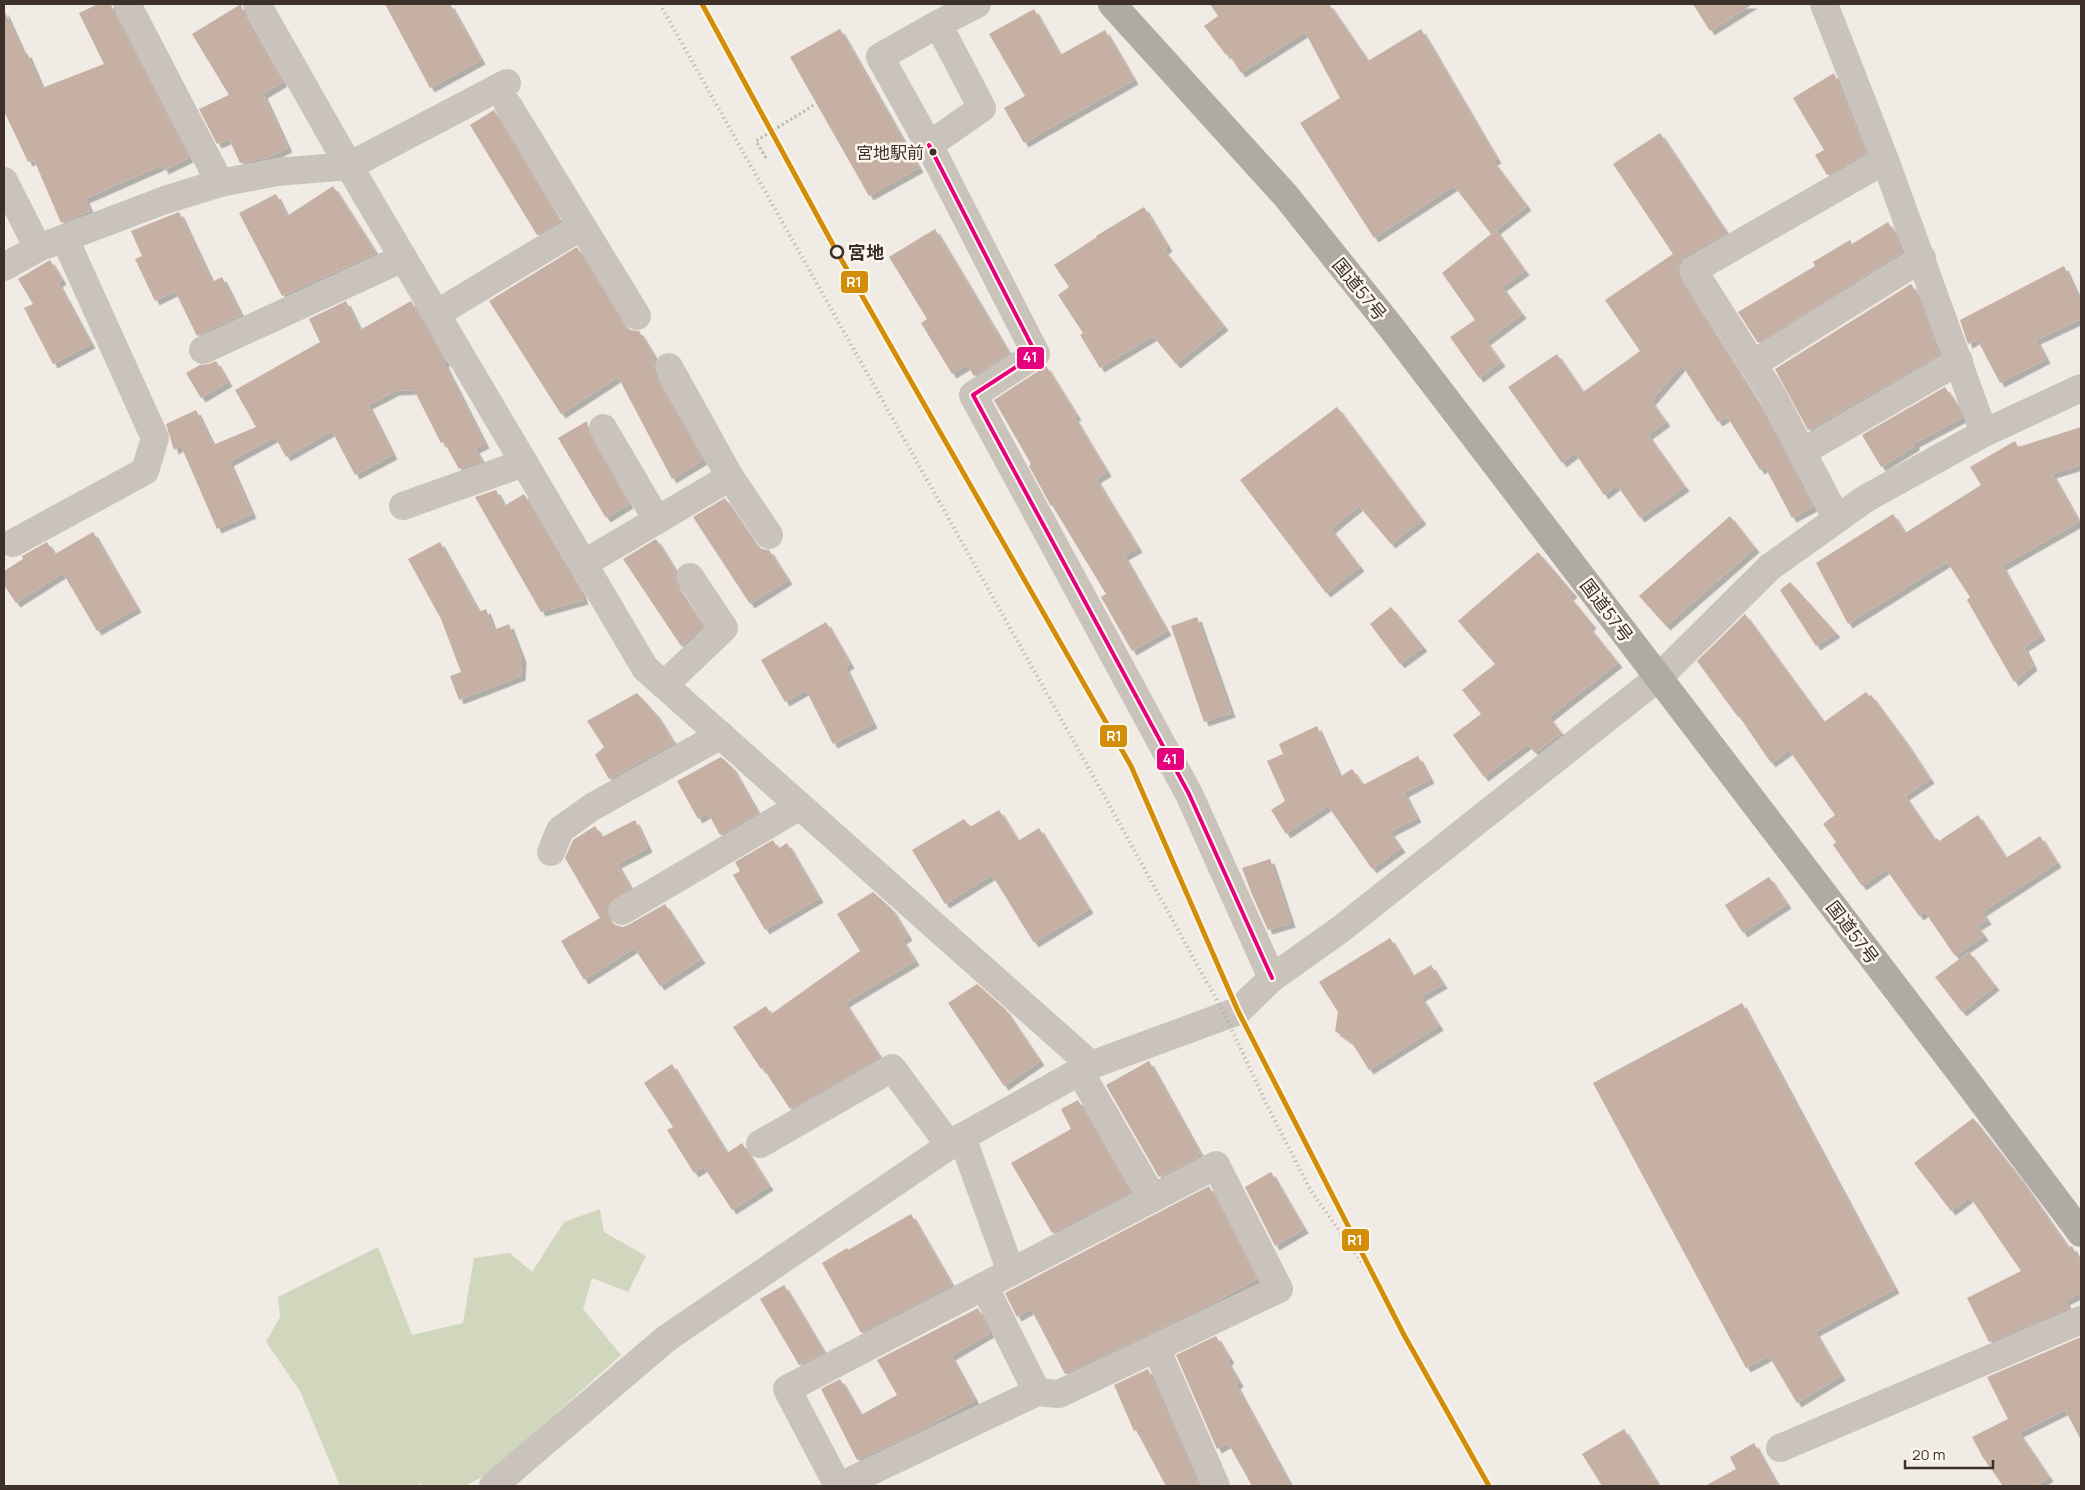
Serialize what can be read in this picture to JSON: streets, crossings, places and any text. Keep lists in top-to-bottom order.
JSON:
{
  "streets": {
    "highway": ["国道57号"]
  },
  "places": ["宮地駅前", "宮地"],
  "lines": ["transit line R1", "transit line 41"],
  "scale_bar": "20 m"
}
